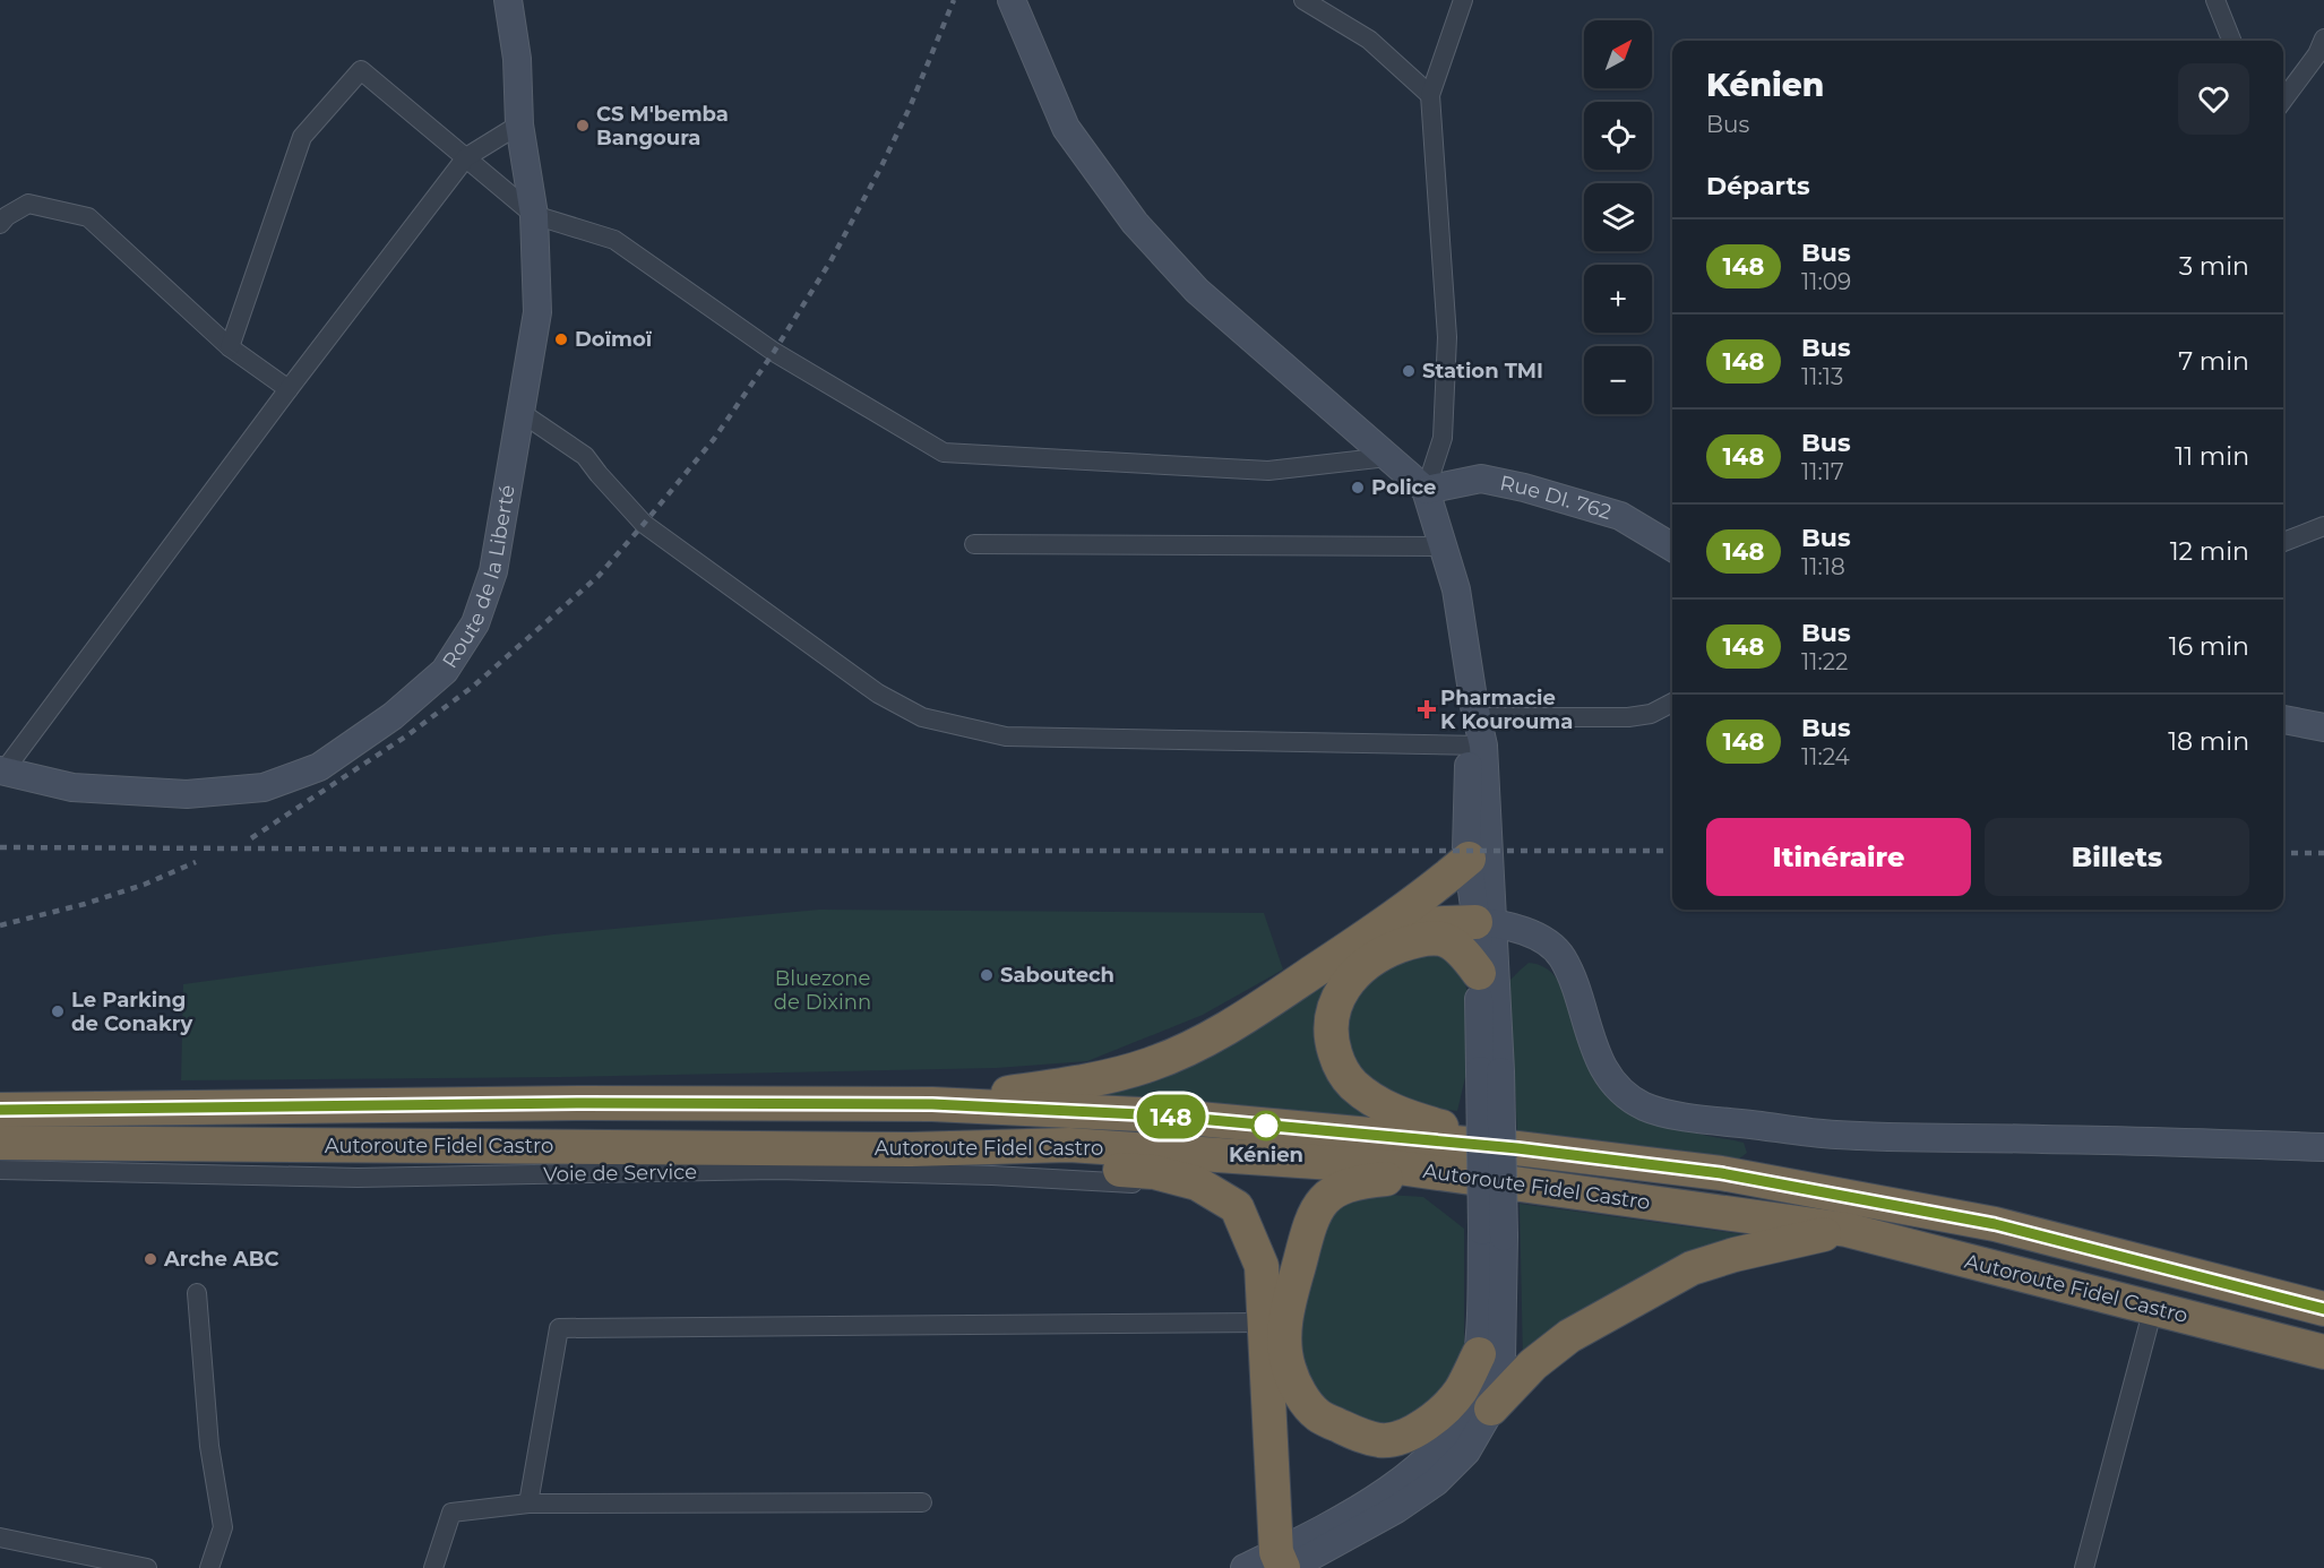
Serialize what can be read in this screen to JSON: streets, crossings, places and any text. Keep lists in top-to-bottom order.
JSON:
{
  "streets": {
    "highway": ["Autoroute Fidel Castro"],
    "main road": ["Rue DI. 762", "Route de la Liberté"],
    "street": ["Voie de Service"]
  },
  "parks": ["Bluezone de Dixinn"],
  "places": {
    "other": [
      "CS M'bemba Bangoura",
      "Doïmoï",
      "Station TMI",
      "Police",
      "Saboutech",
      "Le Parking de Conakry",
      "Kénien",
      "Arche ABC"
    ],
    "health": ["Pharmacie K Kourouma"]
  },
  "lines": ["bus line 148"],
  "north": "top right",
  "page": {
    "on_map": "148",
    "map_buttons": ["+", "−"],
    "heading": [
      ["Kénien", "Bus"],
      "Départs"
    ],
    "list": [
      {
        "mark": "148",
        "name": "Bus",
        "note": "11:09",
        "value": "3 min"
      },
      {
        "mark": "148",
        "name": "Bus",
        "note": "11:13",
        "value": "7 min"
      },
      {
        "mark": "148",
        "name": "Bus",
        "note": "11:17",
        "value": "11 min"
      },
      {
        "mark": "148",
        "name": "Bus",
        "note": "11:18",
        "value": "12 min"
      },
      {
        "mark": "148",
        "name": "Bus",
        "note": "11:22",
        "value": "16 min"
      },
      {
        "mark": "148",
        "name": "Bus",
        "note": "11:24",
        "value": "18 min"
      }
    ],
    "buttons": ["Itinéraire", "Billets"]
  }
}
